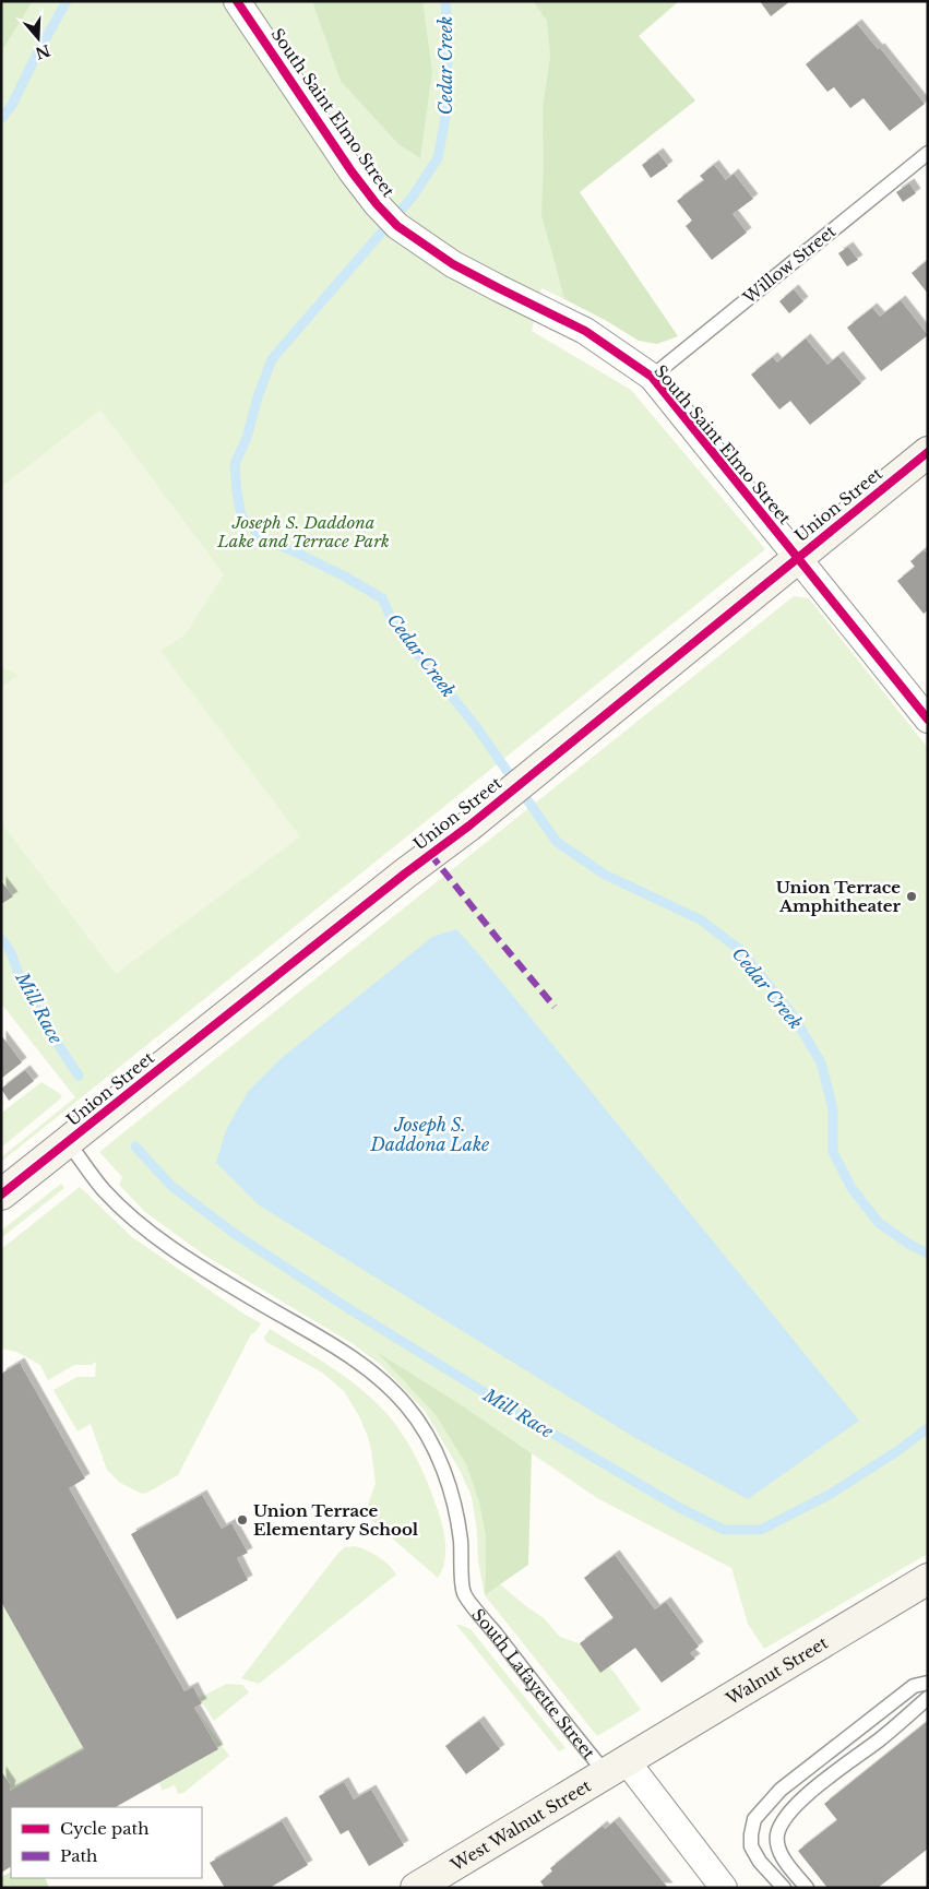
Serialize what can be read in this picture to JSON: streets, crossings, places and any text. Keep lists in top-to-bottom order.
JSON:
{
  "streets": {
    "street": [
      "South Saint Elmo Street",
      "Union Street",
      "Walnut Street",
      "South Lafayette Street",
      "West Walnut Street"
    ],
    "lane": ["Willow Street"]
  },
  "crossings": [
    ["South Saint Elmo Street", "Willow Street"],
    ["South Saint Elmo Street", "Union Street"],
    ["Union Street", "South Lafayette Street"],
    ["Walnut Street", "South Lafayette Street"],
    ["Walnut Street", "West Walnut Street"],
    ["South Lafayette Street", "West Walnut Street"]
  ],
  "water": ["Cedar Creek", "Mill Race", "Joseph S. Daddona Lake"],
  "parks": ["Joseph S. Daddona Lake and Terrace Park"],
  "places": ["Union Terrace Amphitheater", "Union Terrace Elementary School"],
  "legend": ["Cycle path", "Path"],
  "north": "bottom"
}
